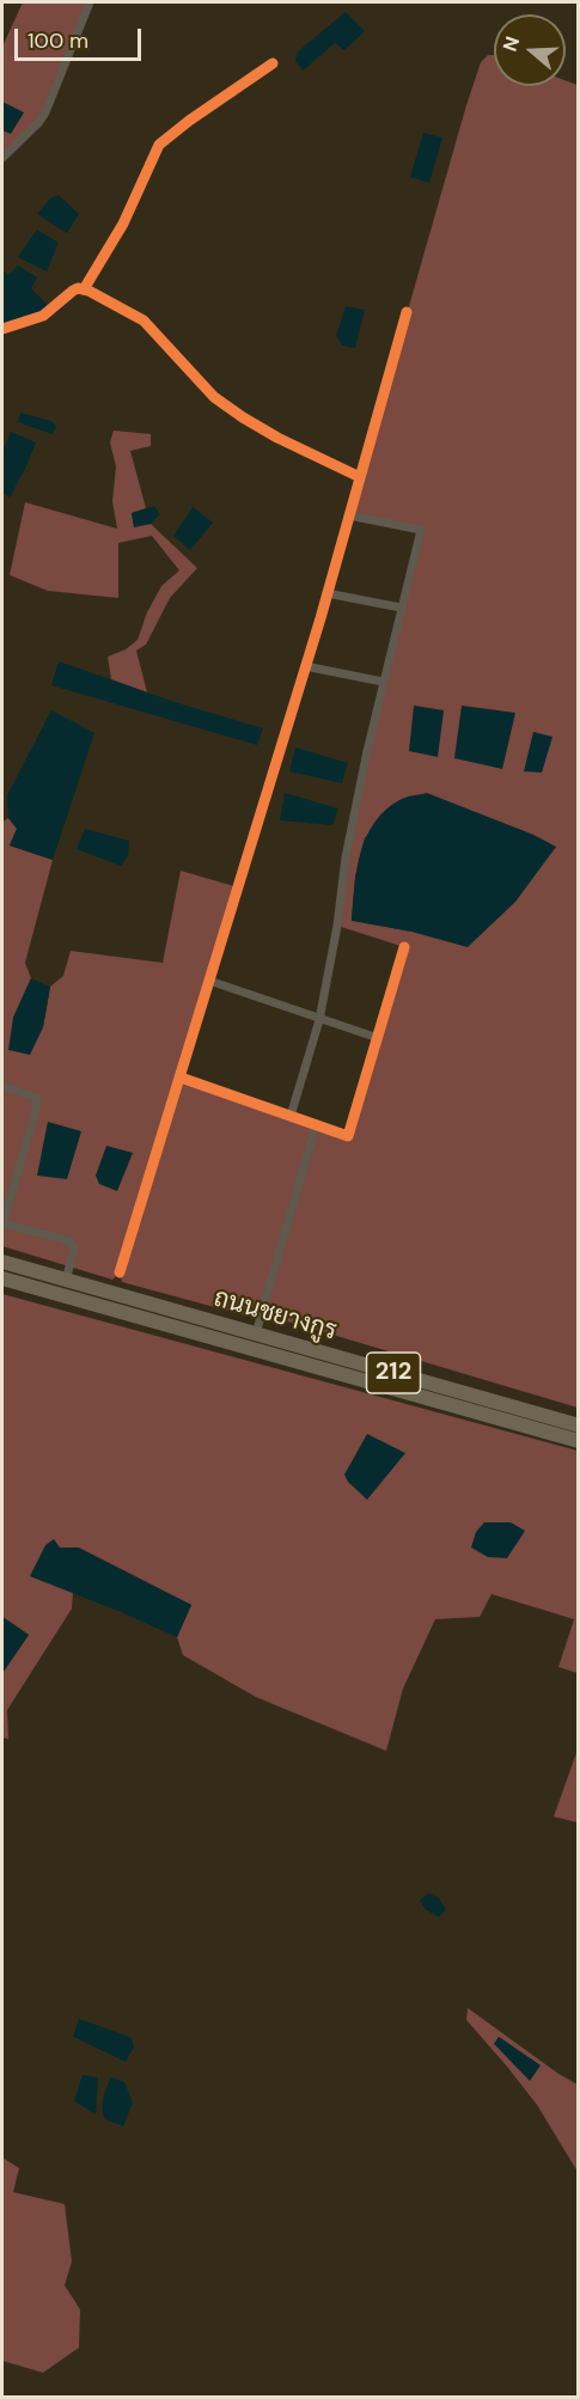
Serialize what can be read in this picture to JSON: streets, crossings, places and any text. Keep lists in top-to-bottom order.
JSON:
{
  "streets": {
    "highway": ["ถนนชยางกูร", "212"]
  },
  "scale_bar": "100 m",
  "north": "left"
}
